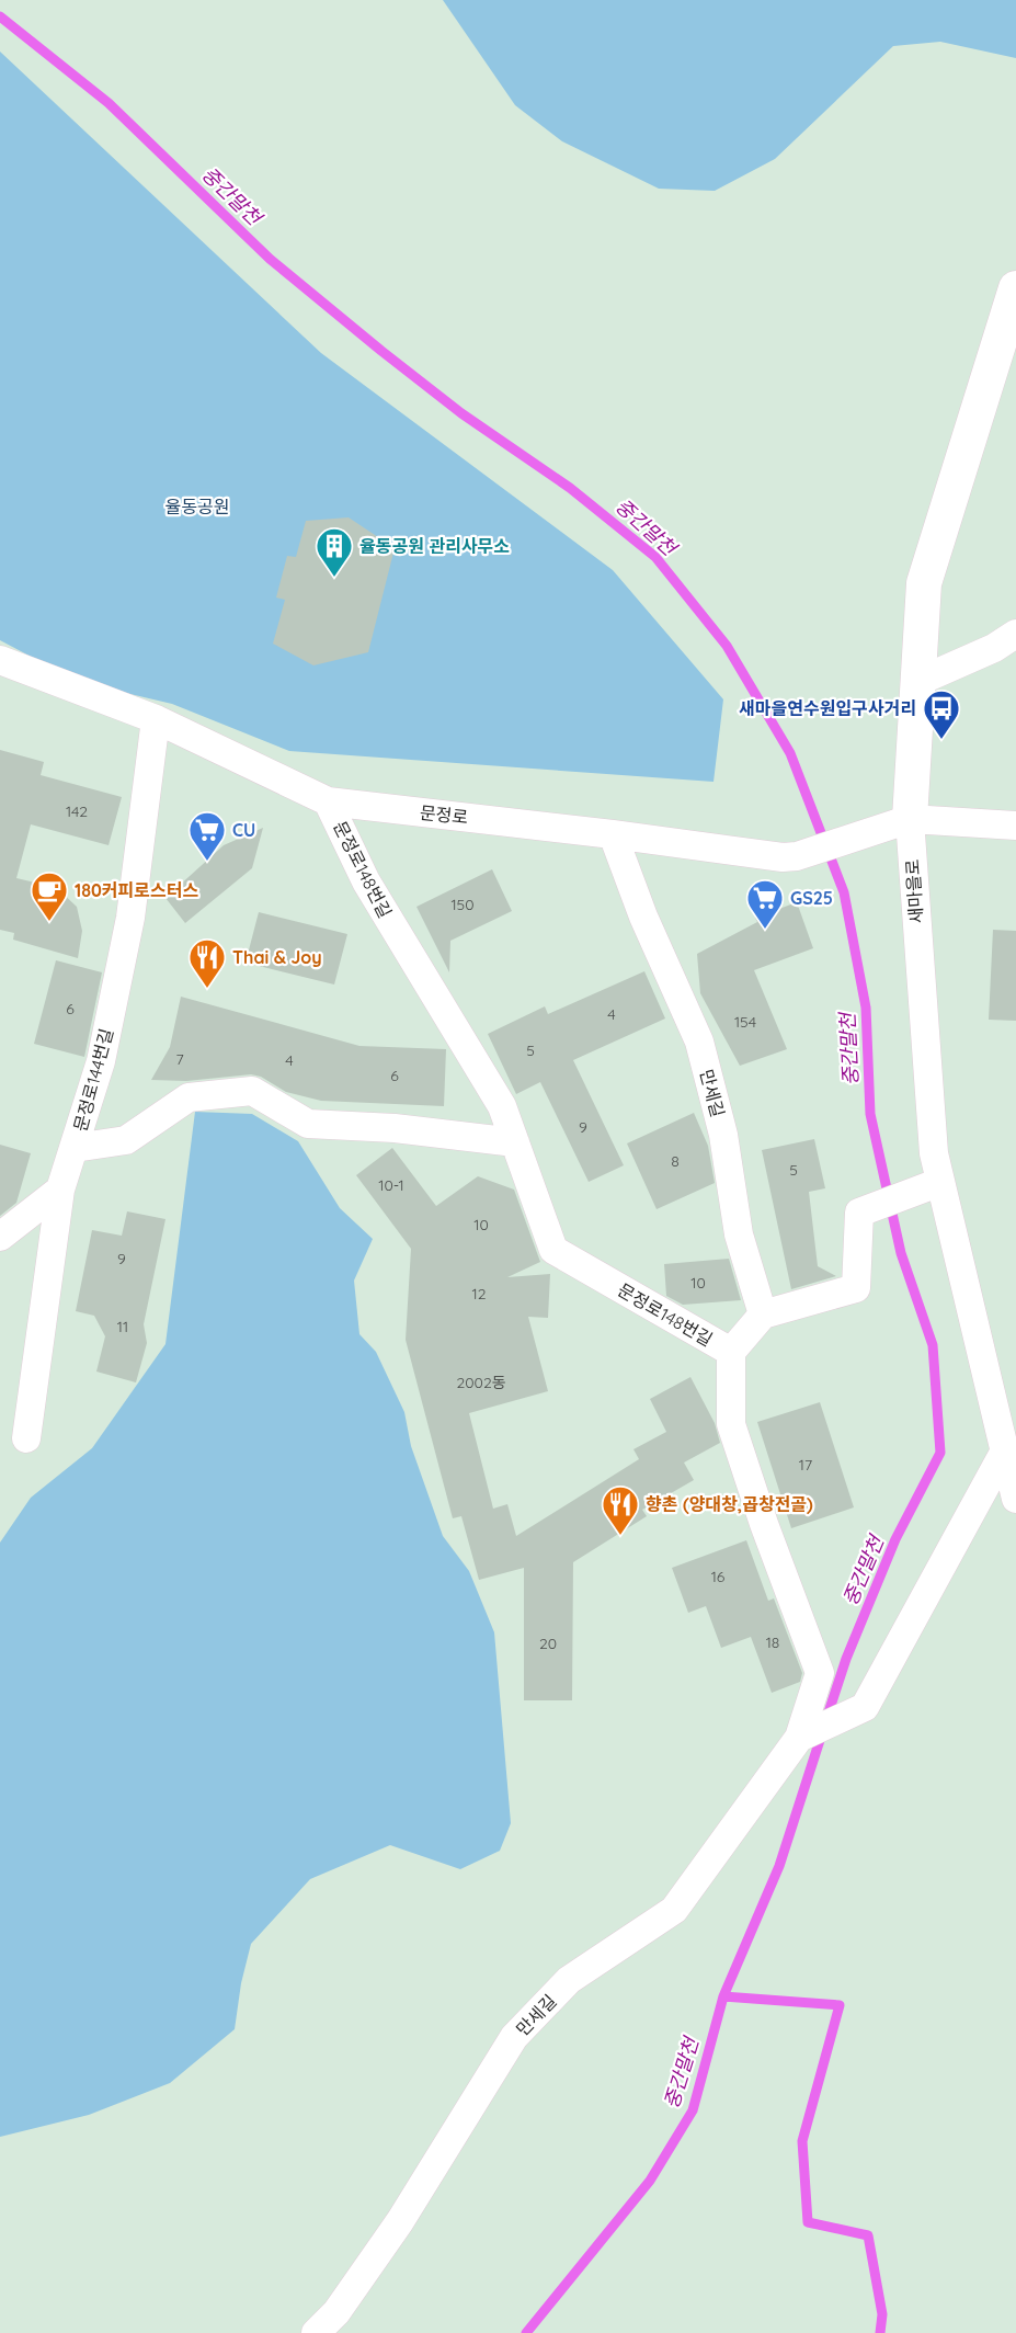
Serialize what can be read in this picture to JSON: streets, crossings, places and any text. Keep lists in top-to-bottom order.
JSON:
{
  "streets": {
    "street": [
      "문정로",
      "문정로148번길",
      "새마을로",
      "문정로144번길",
      "만세길"
    ]
  },
  "crossings": [
    ["문정로", "문정로148번길"],
    ["문정로", "새마을로"],
    ["문정로", "문정로144번길"],
    ["문정로", "만세길"],
    ["문정로148번길", "만세길"]
  ],
  "water": ["중간말천"],
  "parks": ["율동공원"],
  "places": {
    "building": ["율동공원 관리사무소"],
    "bus stop": ["새마을연수원입구사거리"],
    "supermarket": ["CU", "GS25"],
    "cafe": ["180커피로스터스"],
    "restaurant": ["Thai & Joy", "향촌 (양대창,곱창전골)"]
  },
  "house_numbers": [
    "142",
    "150",
    "6",
    "4",
    "154",
    "5",
    "7",
    "4",
    "6",
    "9",
    "8",
    "5",
    "10-1",
    "10",
    "9",
    "10",
    "12",
    "11",
    "2002동",
    "17",
    "16",
    "18",
    "20"
  ]
}
